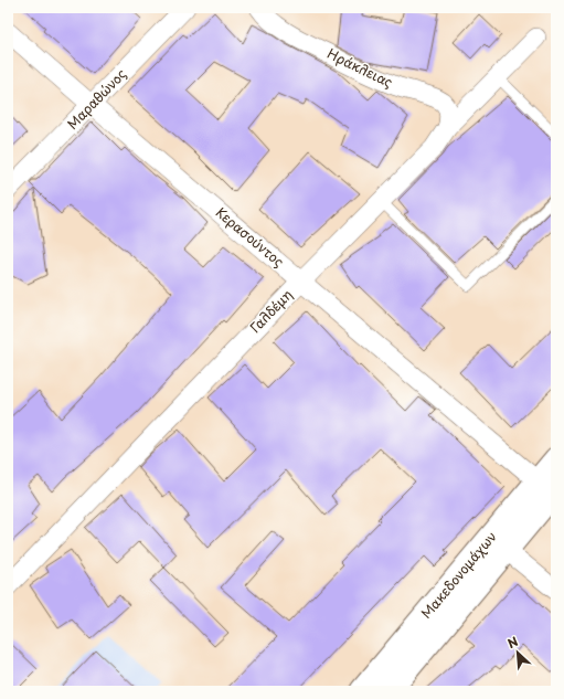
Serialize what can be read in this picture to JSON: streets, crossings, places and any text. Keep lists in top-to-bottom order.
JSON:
{
  "streets": {
    "street": [
      "Ηράκλειας",
      "Μαραθώνος",
      "Κερασούντος",
      "Γαλδέμη",
      "Μακεδονομάχων"
    ]
  },
  "crossings": [
    ["Ηράκλειας", "Γαλδέμη"],
    ["Μαραθώνος", "Κερασούντος"],
    ["Κερασούντος", "Γαλδέμη"],
    ["Κερασούντος", "Μακεδονομάχων"]
  ],
  "north": "top left"
}
